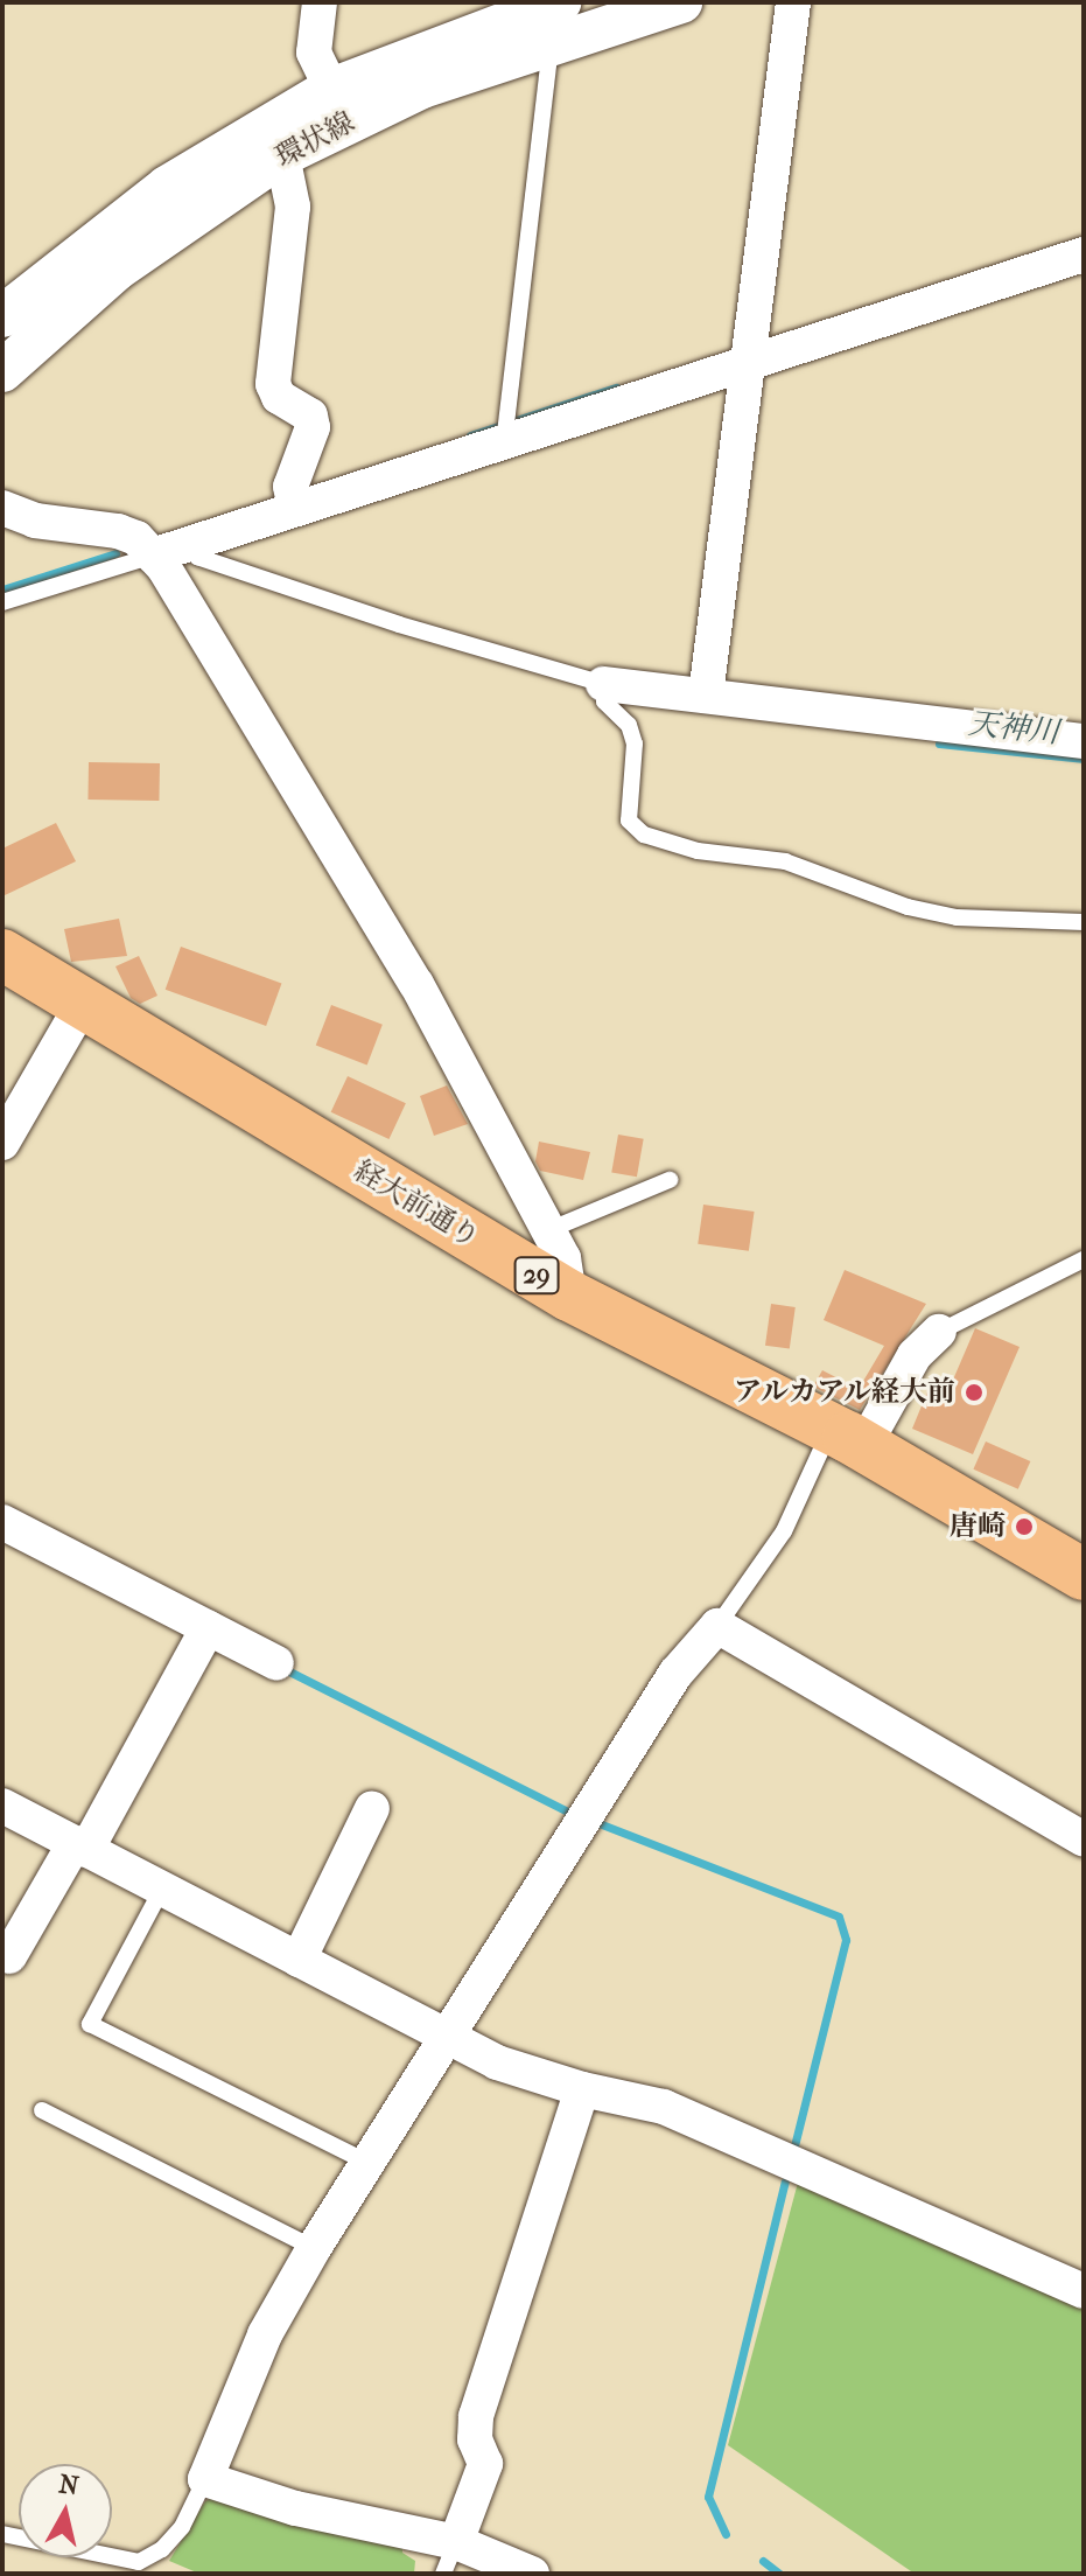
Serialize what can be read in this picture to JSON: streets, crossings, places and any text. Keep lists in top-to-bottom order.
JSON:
{
  "streets": {
    "main road": ["経大前通り", "29"],
    "street": ["環状線"]
  },
  "water": ["天神川"],
  "places": ["アルカアル経大前", "唐崎"],
  "north": "top"
}
